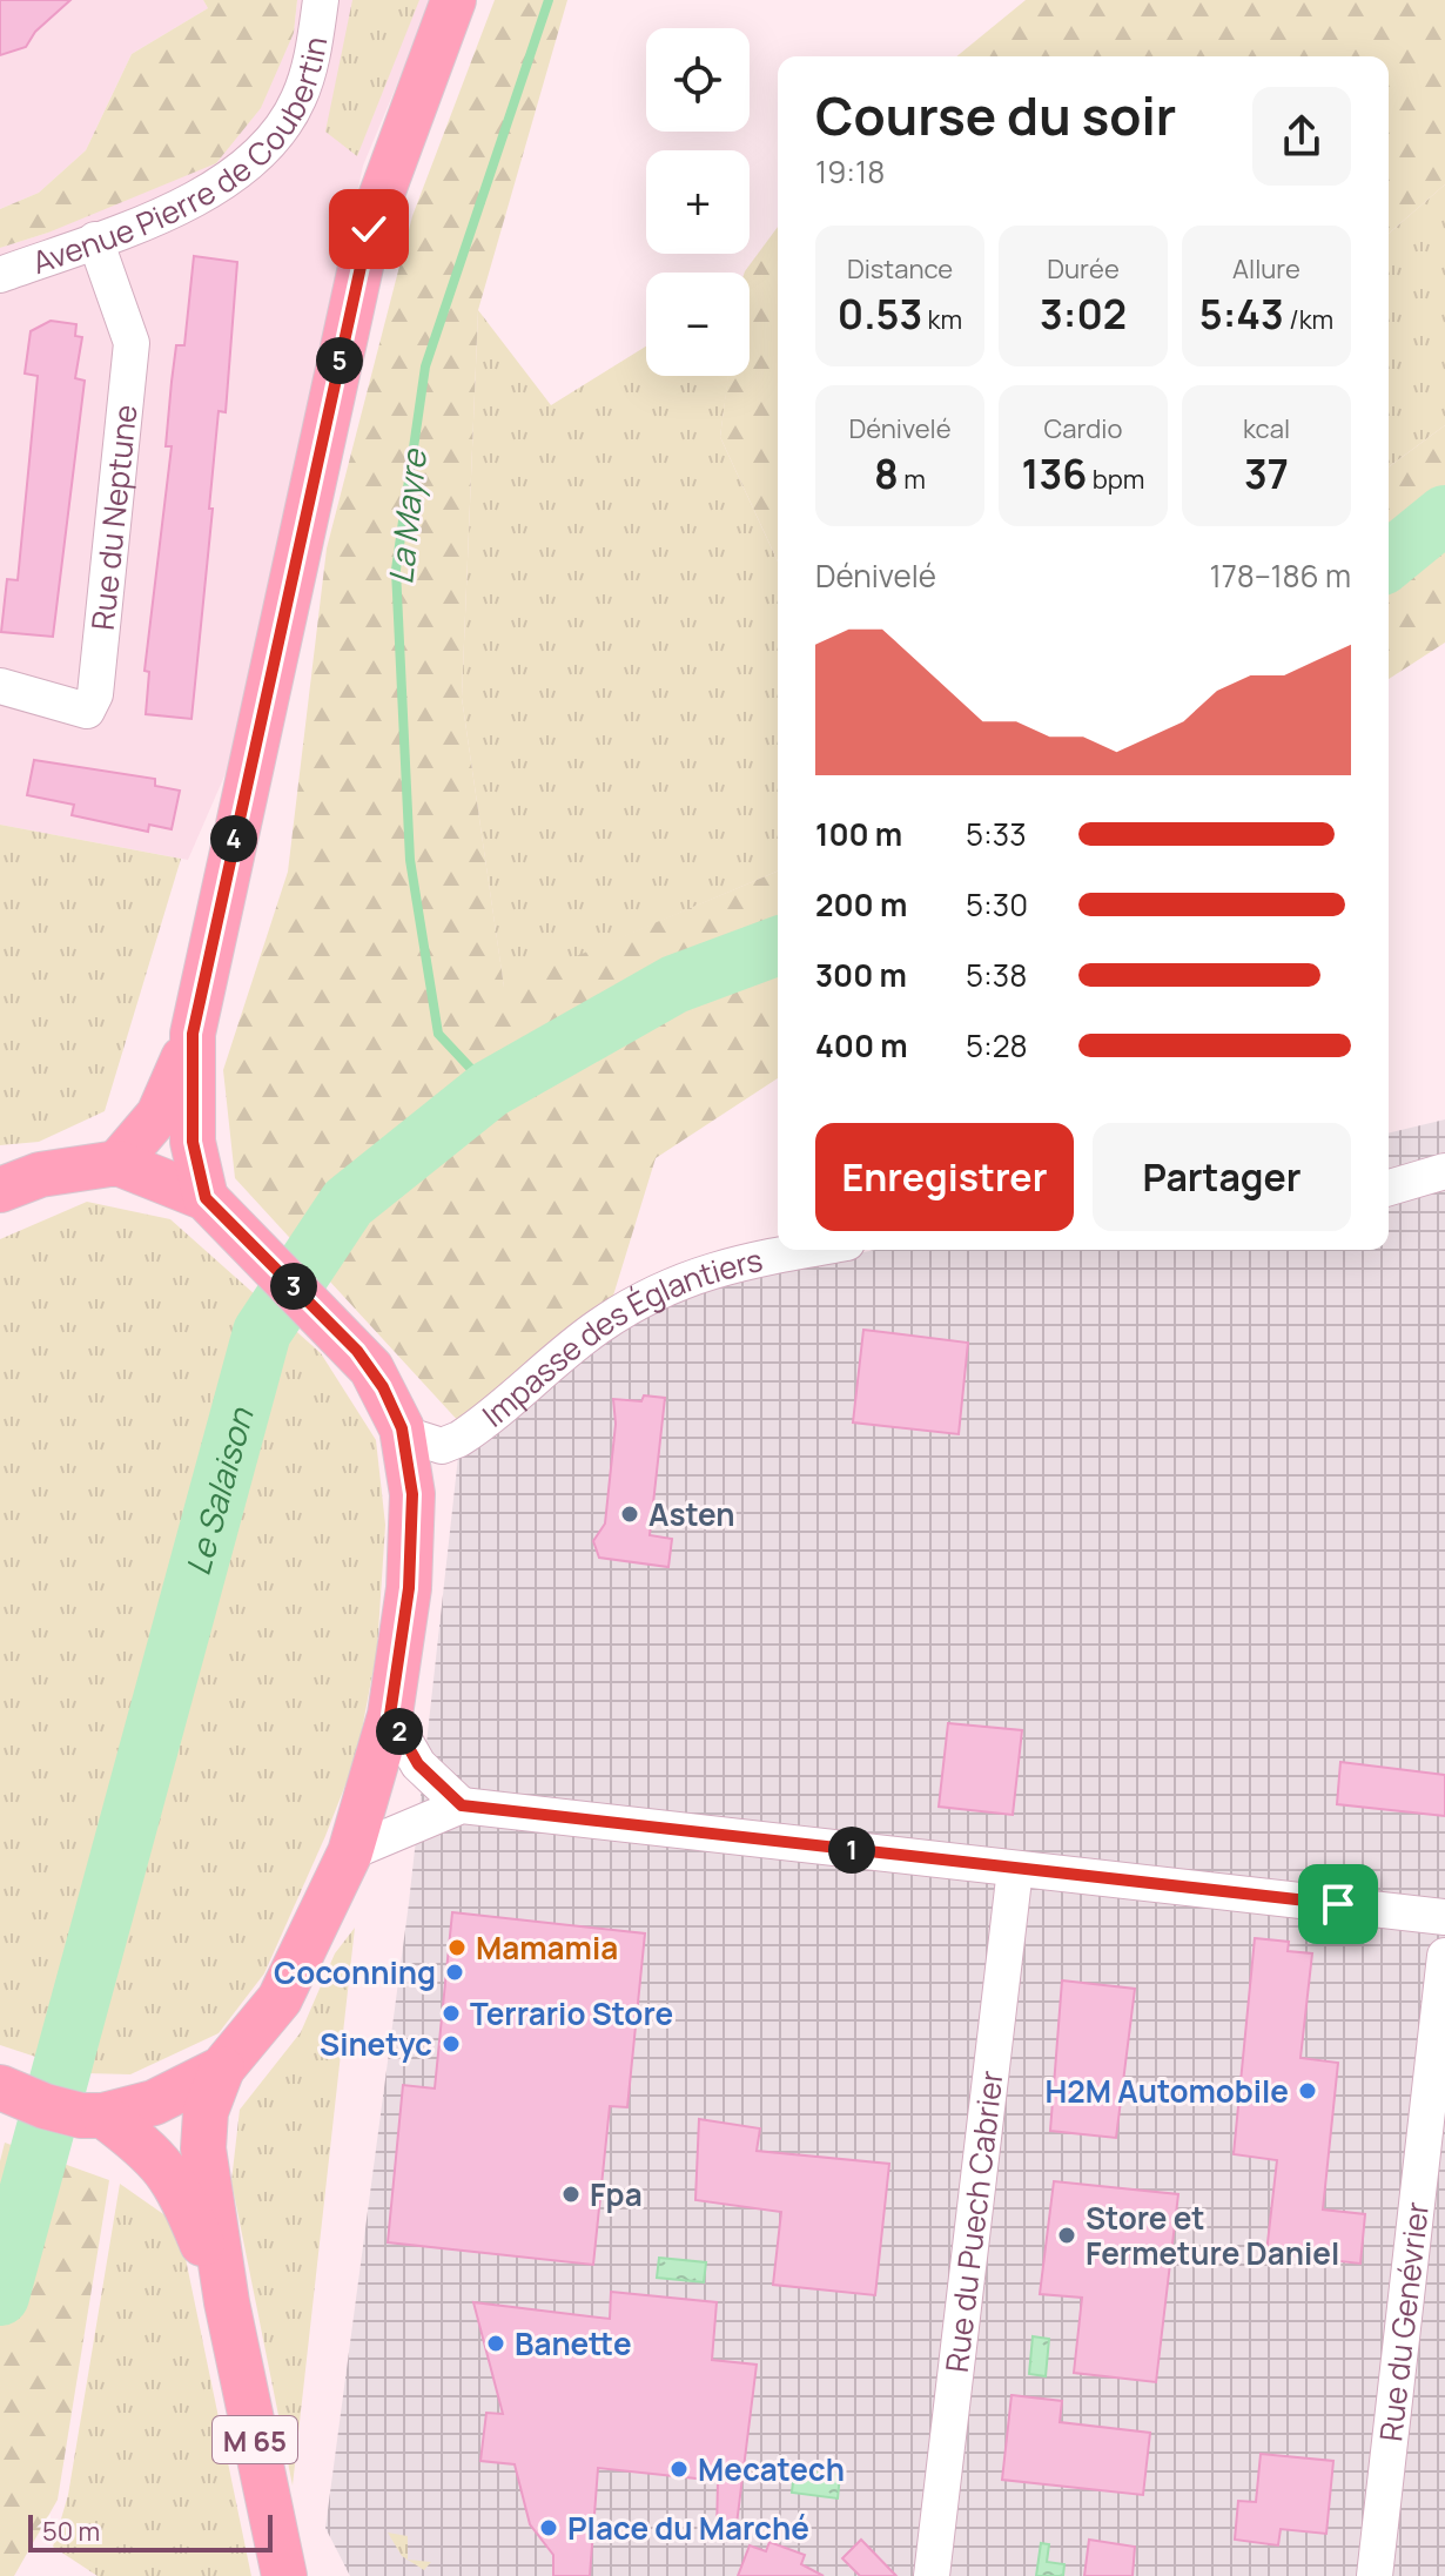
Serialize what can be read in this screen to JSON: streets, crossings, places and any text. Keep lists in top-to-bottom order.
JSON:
{
  "streets": {
    "main road": ["M 65"],
    "street": [
      "Avenue Pierre de Coubertin",
      "Rue du Neptune",
      "Impasse des Églantiers",
      "Rue du Puech Cabrier",
      "Rue du Genévrier"
    ]
  },
  "crossings": [
    ["Avenue Pierre de Coubertin", "Rue du Neptune"]
  ],
  "water": ["La Mayre", "Le Salaison"],
  "places": [
    "Asten",
    "Mamamia",
    "Coconning",
    "Terrario Store",
    "Sinetyc",
    "H2M Automobile",
    "Fpa",
    "Store et Fermeture Daniel",
    "Banette",
    "Mecatech",
    "Place du Marché"
  ],
  "scale_bar": "50 m",
  "page": {
    "map_buttons": ["+", "−"],
    "heading": ["Course du soir", "19:18"],
    "stats": [
      ["Distance", "0.53 km"],
      ["Durée", "3:02"],
      ["Allure", "5:43 /km"],
      ["Dénivelé", "8 m"],
      ["Cardio", "136 bpm"],
      ["kcal", "37"]
    ],
    "pins": [
      "5",
      "4",
      "3",
      "2",
      "1"
    ],
    "chart": ["Dénivelé", "178–186 m"],
    "list": [
      {
        "name": "100 m",
        "note": "5:33"
      },
      {
        "name": "200 m",
        "note": "5:30"
      },
      {
        "name": "300 m",
        "note": "5:38"
      },
      {
        "name": "400 m",
        "note": "5:28"
      }
    ],
    "buttons": ["Enregistrer", "Partager"],
    "scale": "50 m"
  }
}
